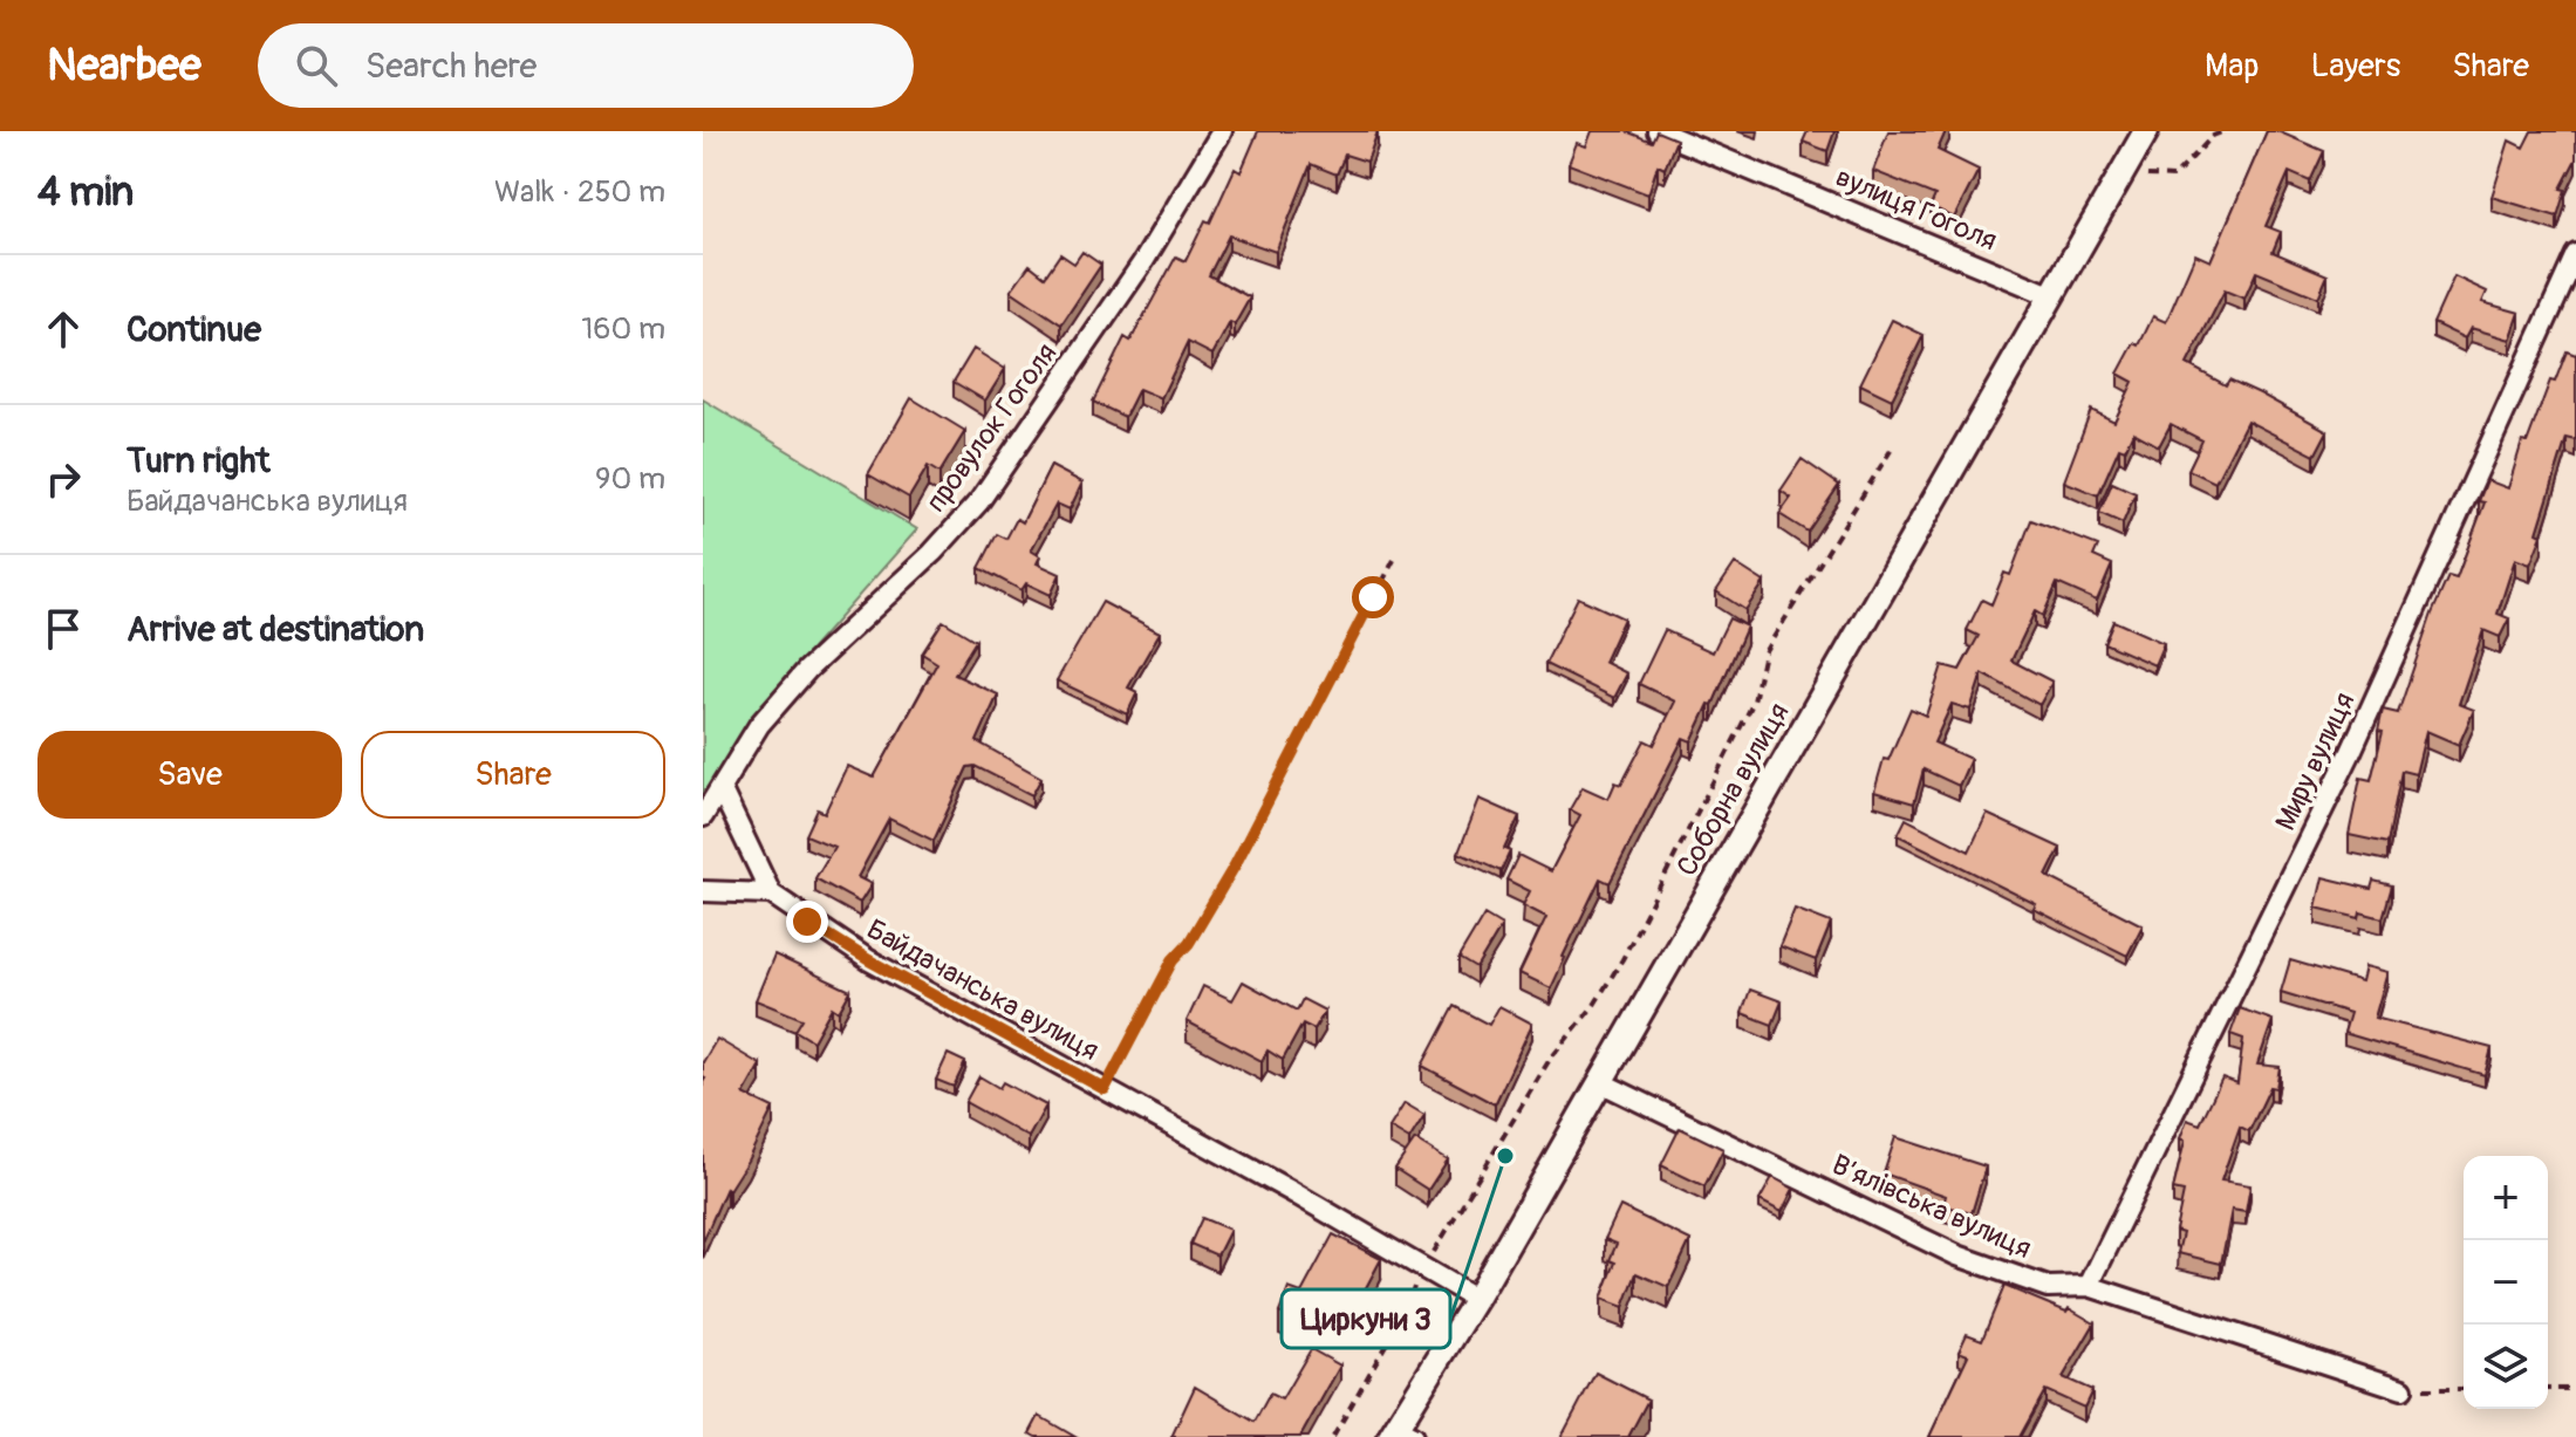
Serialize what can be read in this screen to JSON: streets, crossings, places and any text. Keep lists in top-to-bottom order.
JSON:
{
  "streets": {
    "street": [
      "вулиця Гоголя",
      "провулок Гоголя",
      "Миру вулиця",
      "Соборна вулиця",
      "Байдачанська вулиця",
      "В’ялівська вулиця"
    ]
  },
  "crossings": [
    ["вулиця Гоголя", "Соборна вулиця"],
    ["Миру вулиця", "В’ялівська вулиця"],
    ["Соборна вулиця", "Байдачанська вулиця"],
    ["Соборна вулиця", "В’ялівська вулиця"]
  ],
  "places": ["Циркуни 3"],
  "page": {
    "header": "Nearbee",
    "search": "Search here",
    "nav": ["Map", "Layers", "Share"],
    "heading": ["4 min", "Walk · 250 m"],
    "list": [
      ["Continue", "160 m"],
      ["Turn right", "Байдачанська вулиця", "90 m"],
      "Arrive at destination"
    ],
    "buttons": ["Save", "Share"],
    "map_buttons": ["+", "−"]
  }
}
